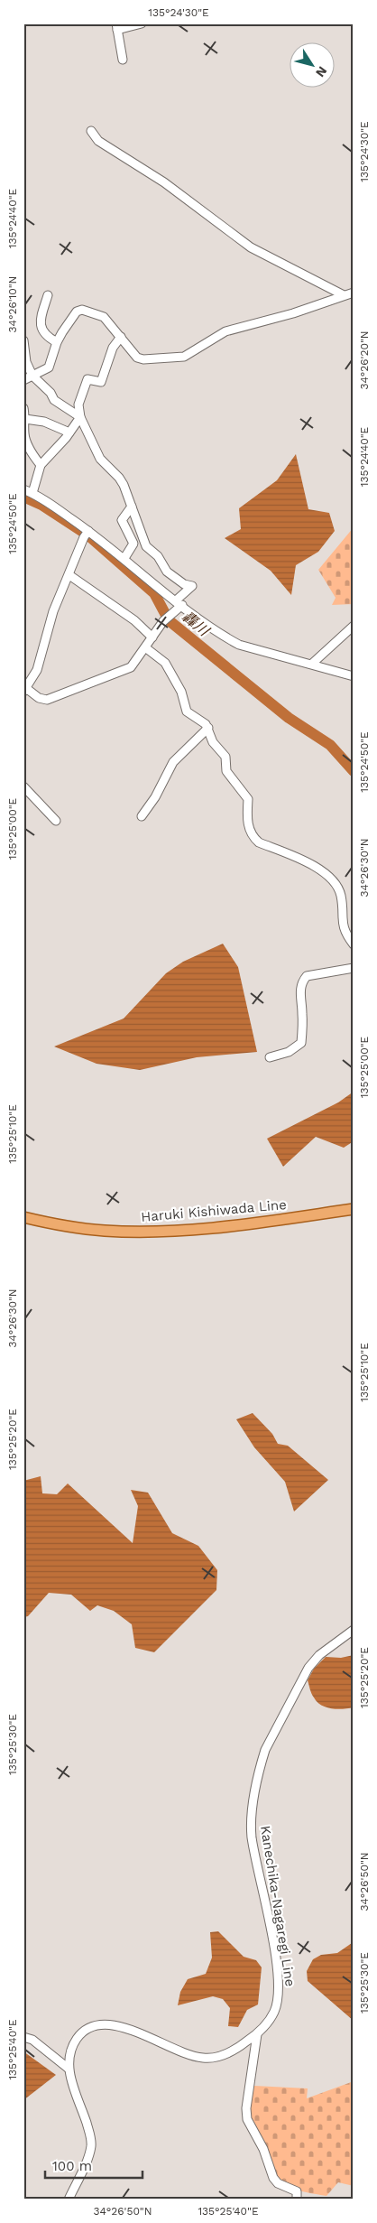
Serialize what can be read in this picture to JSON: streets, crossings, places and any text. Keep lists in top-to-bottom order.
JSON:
{
  "streets": {
    "main road": ["Haruki Kishiwada Line"],
    "street": ["Kanechika-Nagaregi Line"]
  },
  "water": ["轟川"],
  "scale_bar": "100 m",
  "north": "bottom right",
  "coordinates": [
    "135°24'30\"E",
    "135°24'40\"E",
    "34°26'10\"N",
    "34°26'20\"N",
    "135°24'50\"E",
    "135°25'00\"E",
    "34°26'30\"N",
    "135°25'10\"E",
    "135°25'20\"E",
    "135°25'30\"E",
    "34°26'50\"N",
    "135°25'40\"E"
  ]
}
